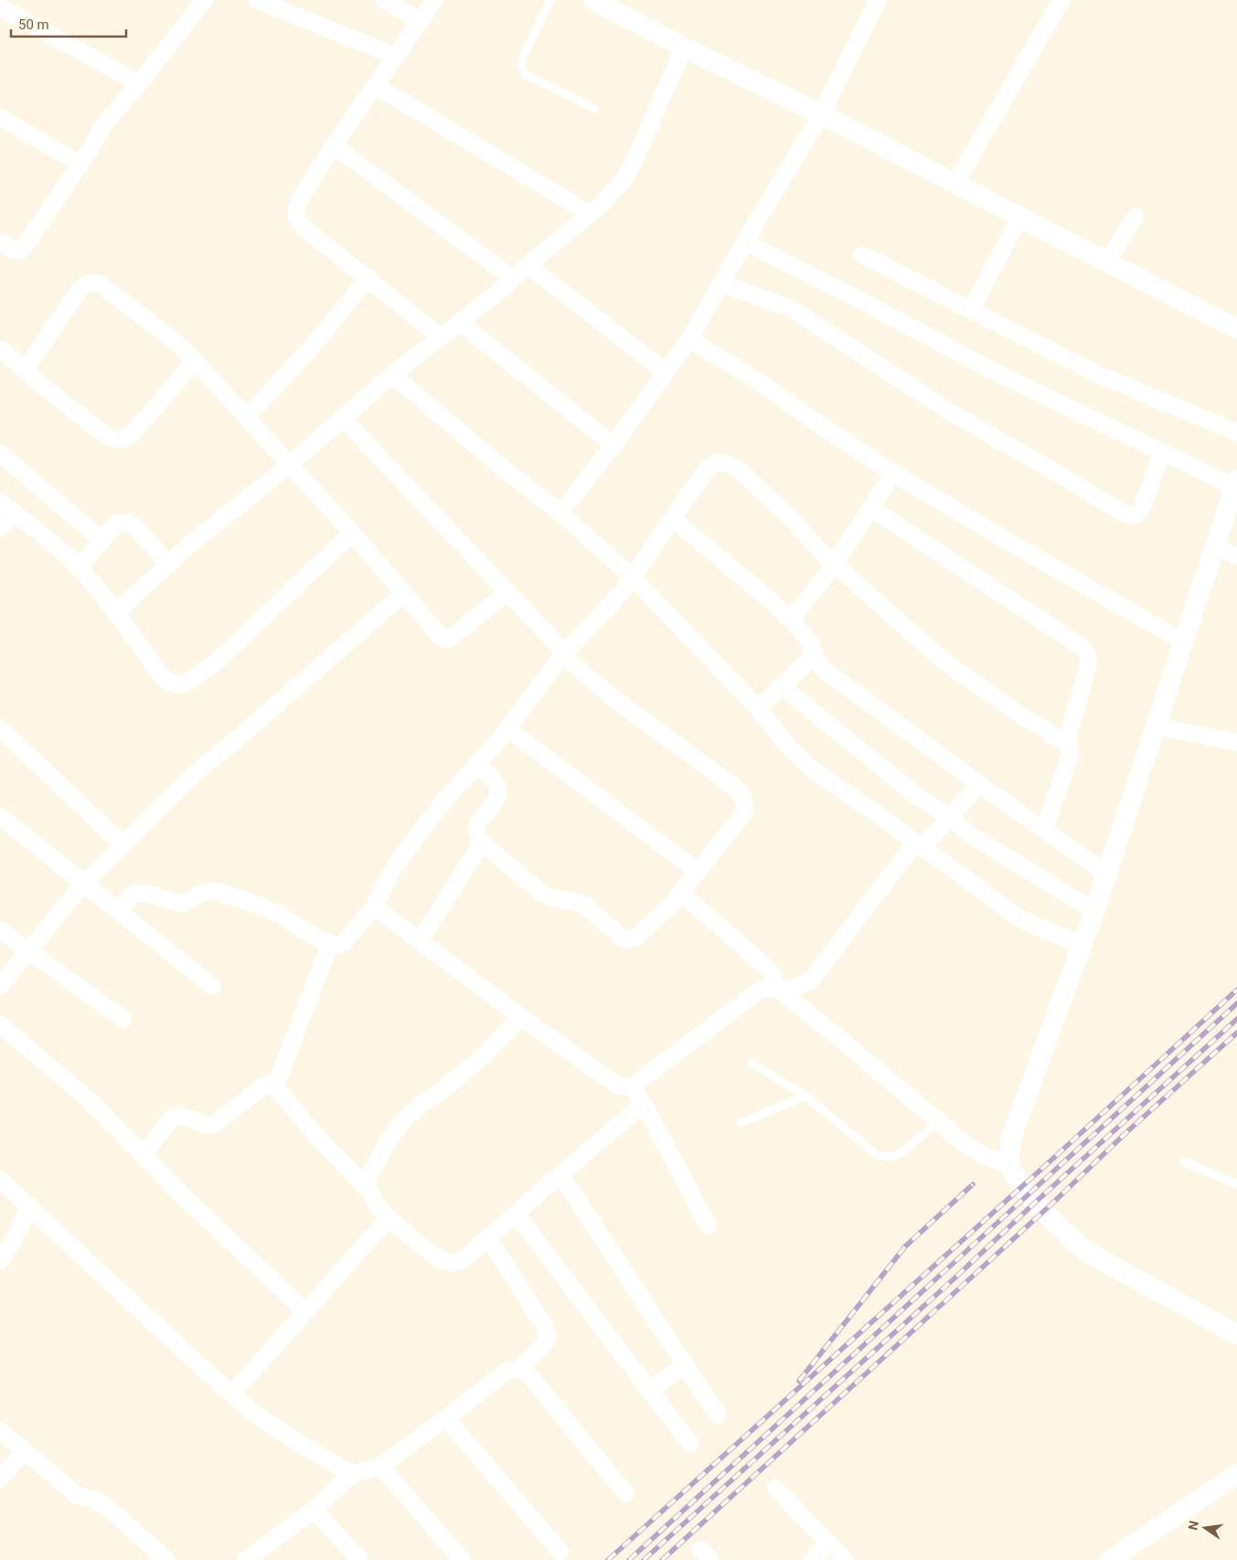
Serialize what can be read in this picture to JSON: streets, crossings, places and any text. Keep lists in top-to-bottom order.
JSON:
{
  "scale_bar": "50 m",
  "north": "left"
}
